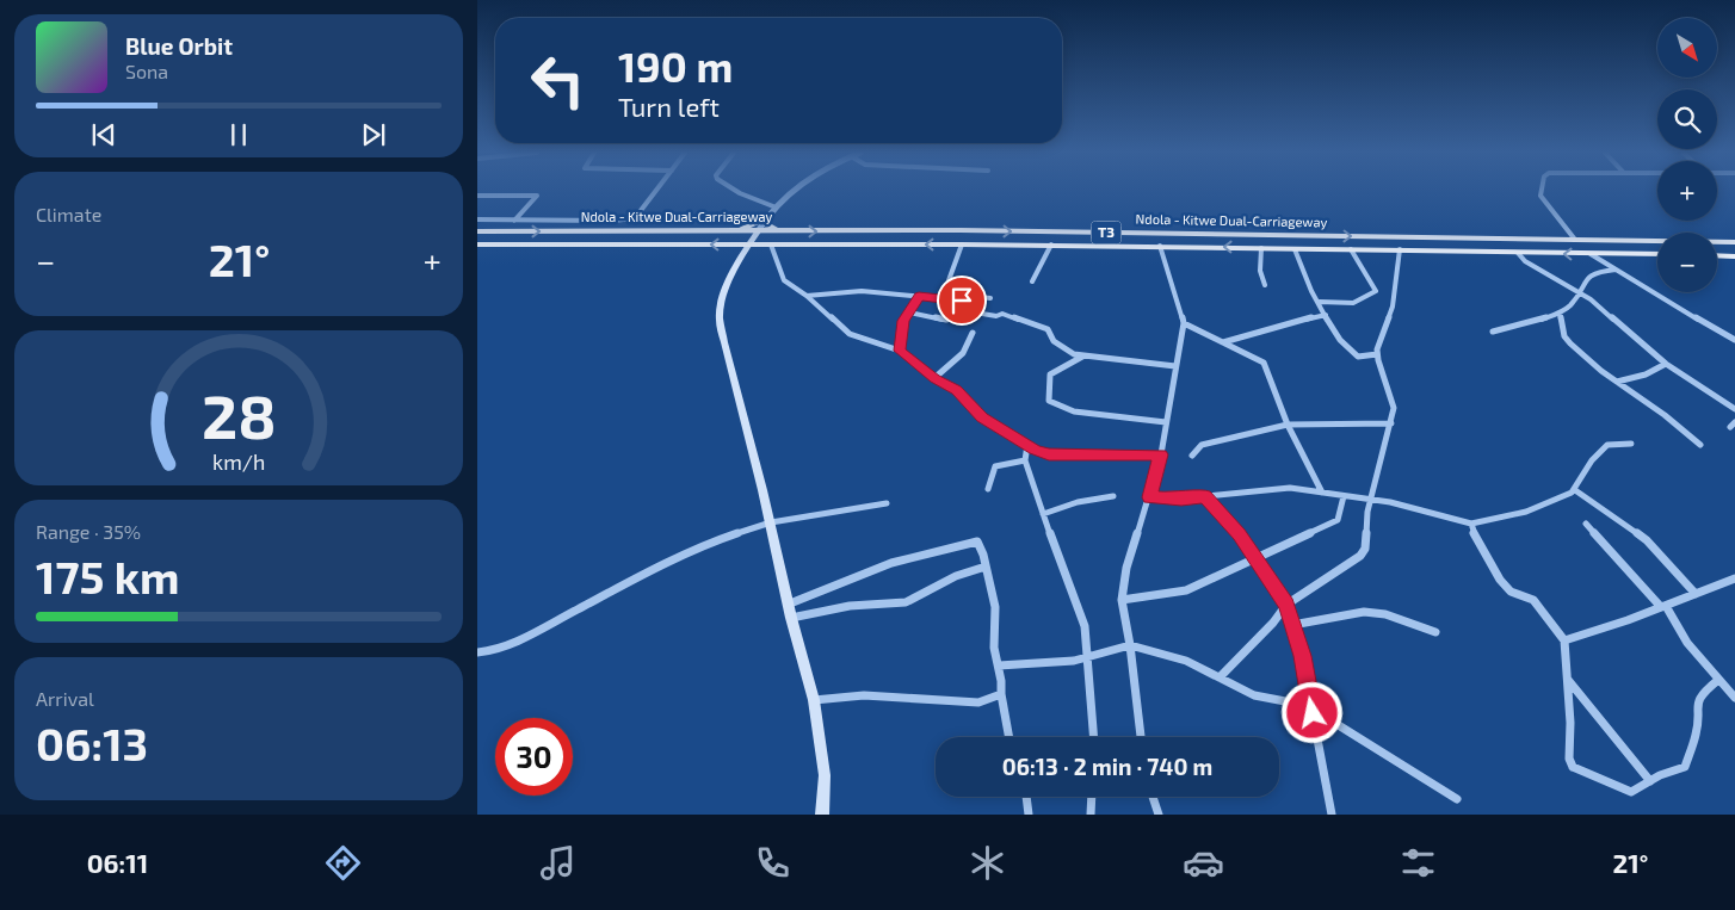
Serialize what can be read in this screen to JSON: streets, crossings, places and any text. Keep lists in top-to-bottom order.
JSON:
{
  "streets": {
    "highway": ["Ndola - Kitwe Dual-Carriageway", "T3"]
  },
  "north": "bottom right",
  "page": {
    "map_buttons": ["+", "−"],
    "turn": ["190 m", "Turn left"],
    "song": ["Blue Orbit", "Sona"],
    "tile": [
      "Climate",
      ["Range · 35%", "175 km"],
      ["Arrival", "06:13"]
    ],
    "heat": ["−", "21°", "+"],
    "limit": "30",
    "trip": "06:13 · 2 min · 740 m",
    "tabs": ["06:11", "21°"],
    "gauge": ["28", "km/h"]
  }
}
